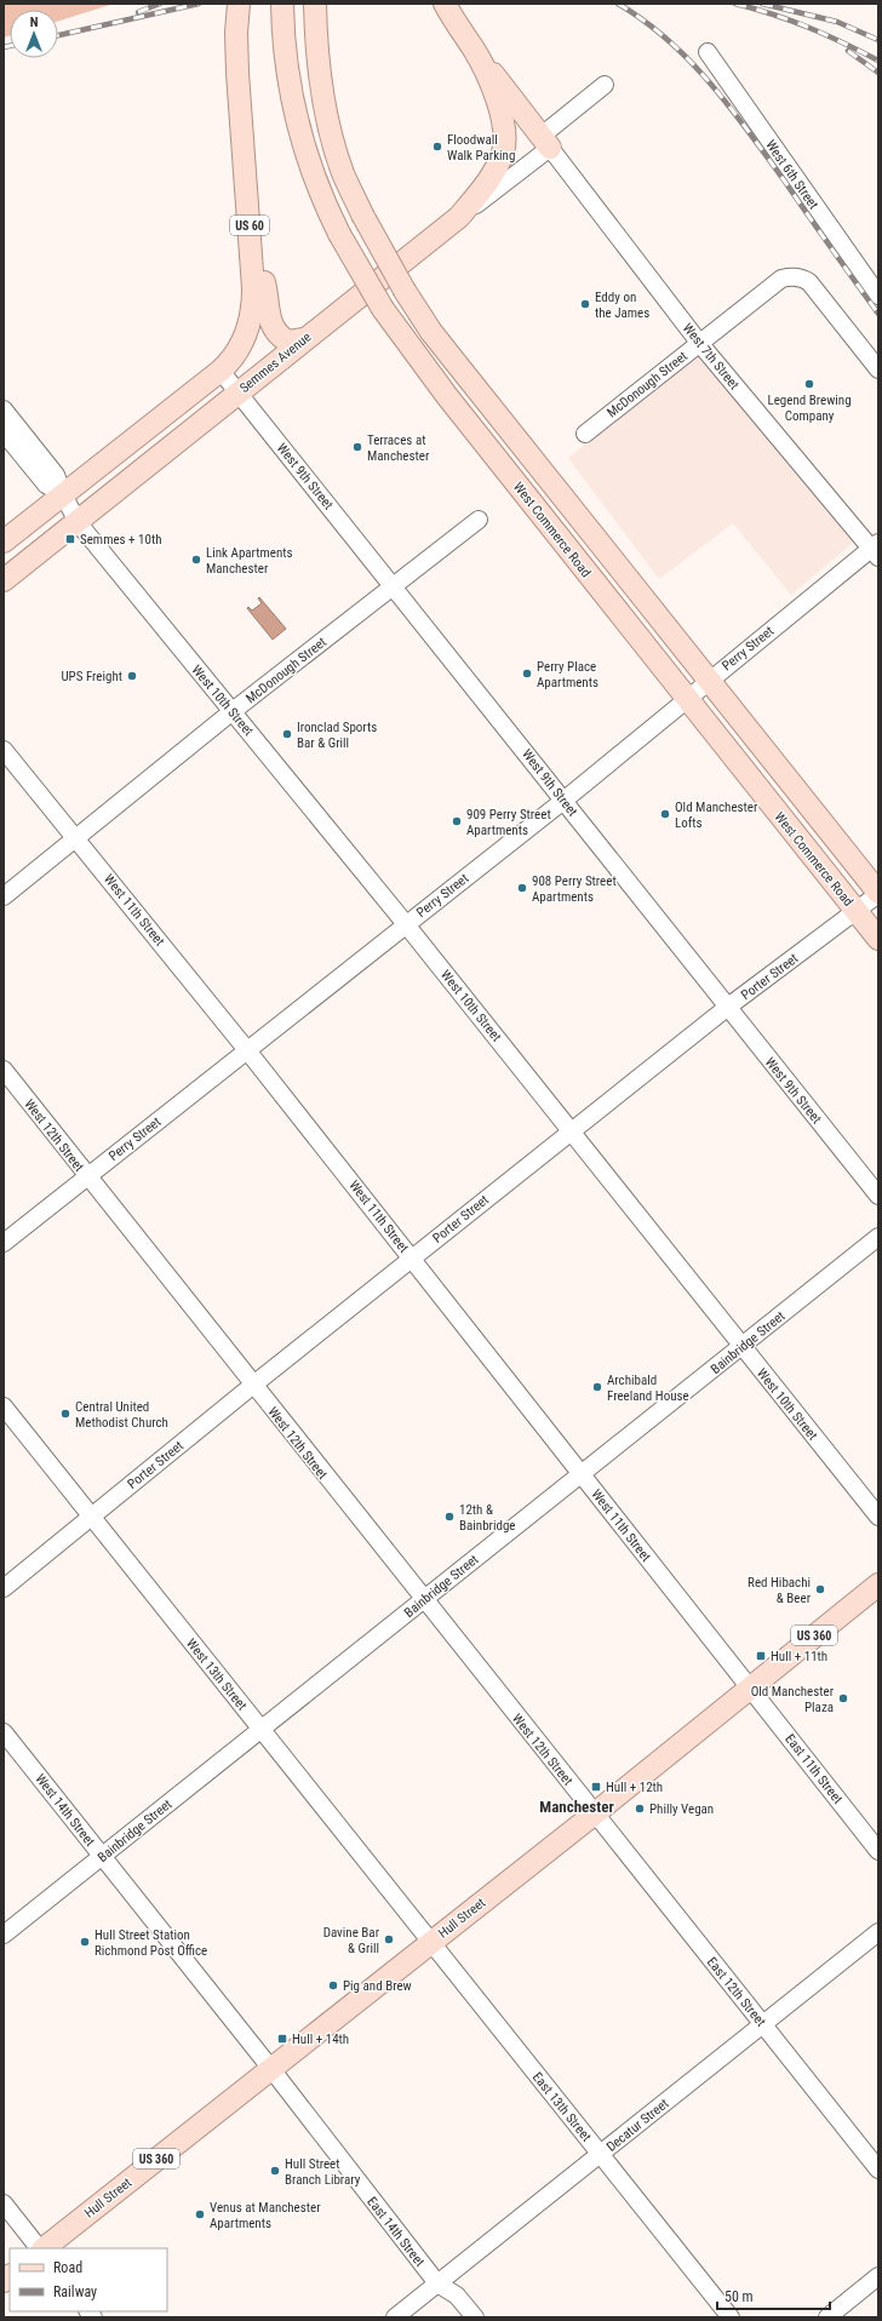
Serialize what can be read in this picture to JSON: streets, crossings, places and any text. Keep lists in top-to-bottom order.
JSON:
{
  "streets": {
    "main road": [
      "US 60",
      "Semmes Avenue",
      "West Commerce Road",
      "US 360",
      "Hull Street"
    ],
    "street": [
      "West 6th Street",
      "West 7th Street",
      "McDonough Street",
      "West 9th Street",
      "Perry Street",
      "West 10th Street",
      "West 11th Street",
      "Porter Street",
      "West 12th Street",
      "Bainbridge Street",
      "West 13th Street",
      "East 11th Street",
      "West 14th Street",
      "East 12th Street",
      "East 13th Street",
      "Decatur Street",
      "East 14th Street"
    ]
  },
  "crossings": [
    ["US 60", "West 9th Street"],
    ["US 60", "West 10th Street"],
    ["West 7th Street", "Semmes Avenue"],
    ["West 7th Street", "McDonough Street"],
    ["West 7th Street", "Perry Street"],
    ["Semmes Avenue", "West 9th Street"],
    ["Semmes Avenue", "West 10th Street"],
    ["McDonough Street", "West 9th Street"],
    ["McDonough Street", "West 10th Street"],
    ["McDonough Street", "West 11th Street"],
    ["West 9th Street", "Perry Street"],
    ["West 9th Street", "Porter Street"],
    ["West Commerce Road", "Perry Street"],
    ["West Commerce Road", "Porter Street"],
    ["Perry Street", "West 10th Street"],
    ["Perry Street", "West 11th Street"],
    ["Perry Street", "West 12th Street"],
    ["West 10th Street", "Porter Street"],
    ["West 10th Street", "Bainbridge Street"],
    ["West 11th Street", "Porter Street"],
    ["West 11th Street", "Bainbridge Street"],
    ["West 11th Street", "East 11th Street"],
    ["West 11th Street", "Hull Street"],
    ["Porter Street", "West 12th Street"],
    ["Porter Street", "West 13th Street"],
    ["West 12th Street", "Bainbridge Street"],
    ["West 12th Street", "Hull Street"],
    ["West 12th Street", "East 12th Street"],
    ["Bainbridge Street", "West 13th Street"],
    ["Bainbridge Street", "West 14th Street"],
    ["West 13th Street", "Hull Street"],
    ["West 13th Street", "East 13th Street"],
    ["East 11th Street", "Hull Street"],
    ["West 14th Street", "Hull Street"],
    ["West 14th Street", "East 14th Street"],
    ["Hull Street", "East 12th Street"],
    ["Hull Street", "East 13th Street"],
    ["Hull Street", "East 14th Street"],
    ["East 12th Street", "Decatur Street"],
    ["East 13th Street", "Decatur Street"],
    ["Decatur Street", "East 14th Street"]
  ],
  "districts": ["Manchester"],
  "places": {
    "other": [
      "Floodwall Walk Parking",
      "Eddy on the James",
      "Legend Brewing Company",
      "Terraces at Manchester",
      "Link Apartments Manchester",
      "Perry Place Apartments",
      "UPS Freight",
      "Ironclad Sports Bar & Grill",
      "Old Manchester Lofts",
      "909 Perry Street Apartments",
      "908 Perry Street Apartments",
      "Archibald Freeland House",
      "Central United Methodist Church",
      "12th & Bainbridge",
      "Red Hibachi & Beer",
      "Old Manchester Plaza",
      "Philly Vegan",
      "Davine Bar & Grill",
      "Hull Street Station Richmond Post Office",
      "Pig and Brew",
      "Hull Street Branch Library",
      "Venus at Manchester Apartments"
    ],
    "transit": [
      "Semmes + 10th",
      "Hull + 11th",
      "Hull + 12th",
      "Hull + 14th"
    ]
  },
  "legend": ["Road", "Railway"],
  "scale_bar": "50 m",
  "north": "top"
}
